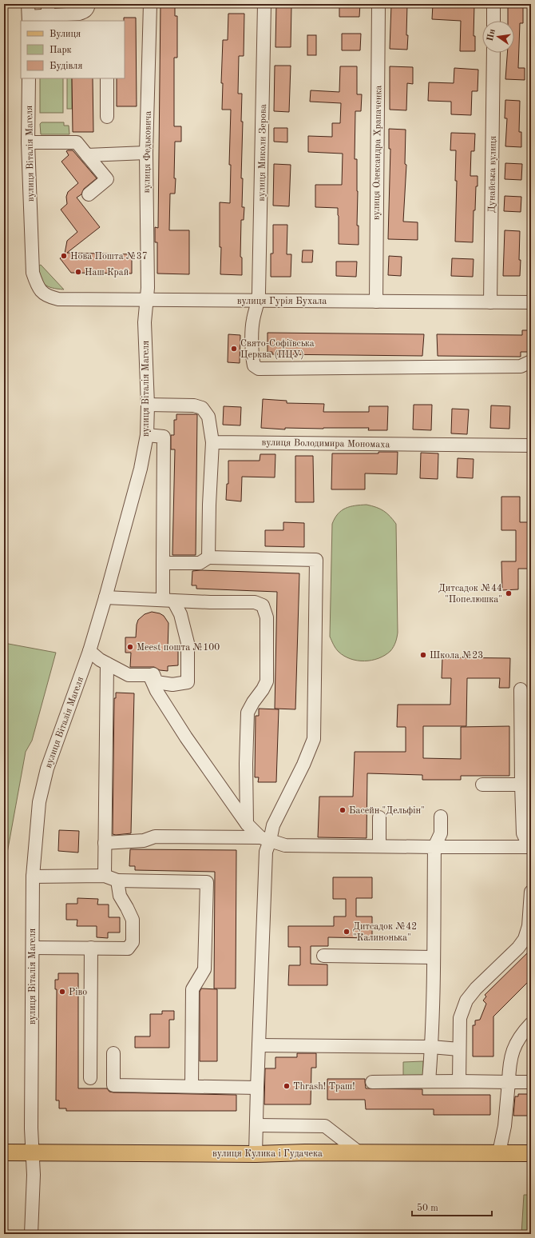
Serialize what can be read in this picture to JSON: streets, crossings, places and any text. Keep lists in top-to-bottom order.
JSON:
{
  "streets": {
    "main road": ["вулиця Кулика і Гудачека"],
    "street": [
      "вулиця Федьковича",
      "вулиця Миколи Зерова",
      "вулиця Олександра Храпаченка",
      "вулиця Віталія Магеля",
      "Дунайська вулиця",
      "вулиця Гурія Бухала",
      "вулиця Володимира Мономаха"
    ]
  },
  "crossings": [
    ["вулиця Федьковича", "вулиця Віталія Магеля"],
    ["вулиця Федьковича", "вулиця Гурія Бухала"],
    ["вулиця Миколи Зерова", "вулиця Гурія Бухала"],
    ["вулиця Олександра Храпаченка", "вулиця Гурія Бухала"],
    ["вулиця Віталія Магеля", "вулиця Гурія Бухала"],
    ["вулиця Віталія Магеля", "вулиця Кулика і Гудачека"],
    ["Дунайська вулиця", "вулиця Гурія Бухала"]
  ],
  "places": [
    "Нова Пошта №37",
    "Наш Край",
    "Свято-Софіївська Церква (ПЦУ)",
    "Дитсадок №44 \"Попелюшка\"",
    "Meest пошта №100",
    "Школа №23",
    "Басейн \"Дельфін\"",
    "Дитсадок №42 \"Калинонька\"",
    "Ріво",
    "Thrash! Траш!"
  ],
  "legend": ["Вулиця", "Парк", "Будівля"],
  "scale_bar": "50 m",
  "north": "left"
}
